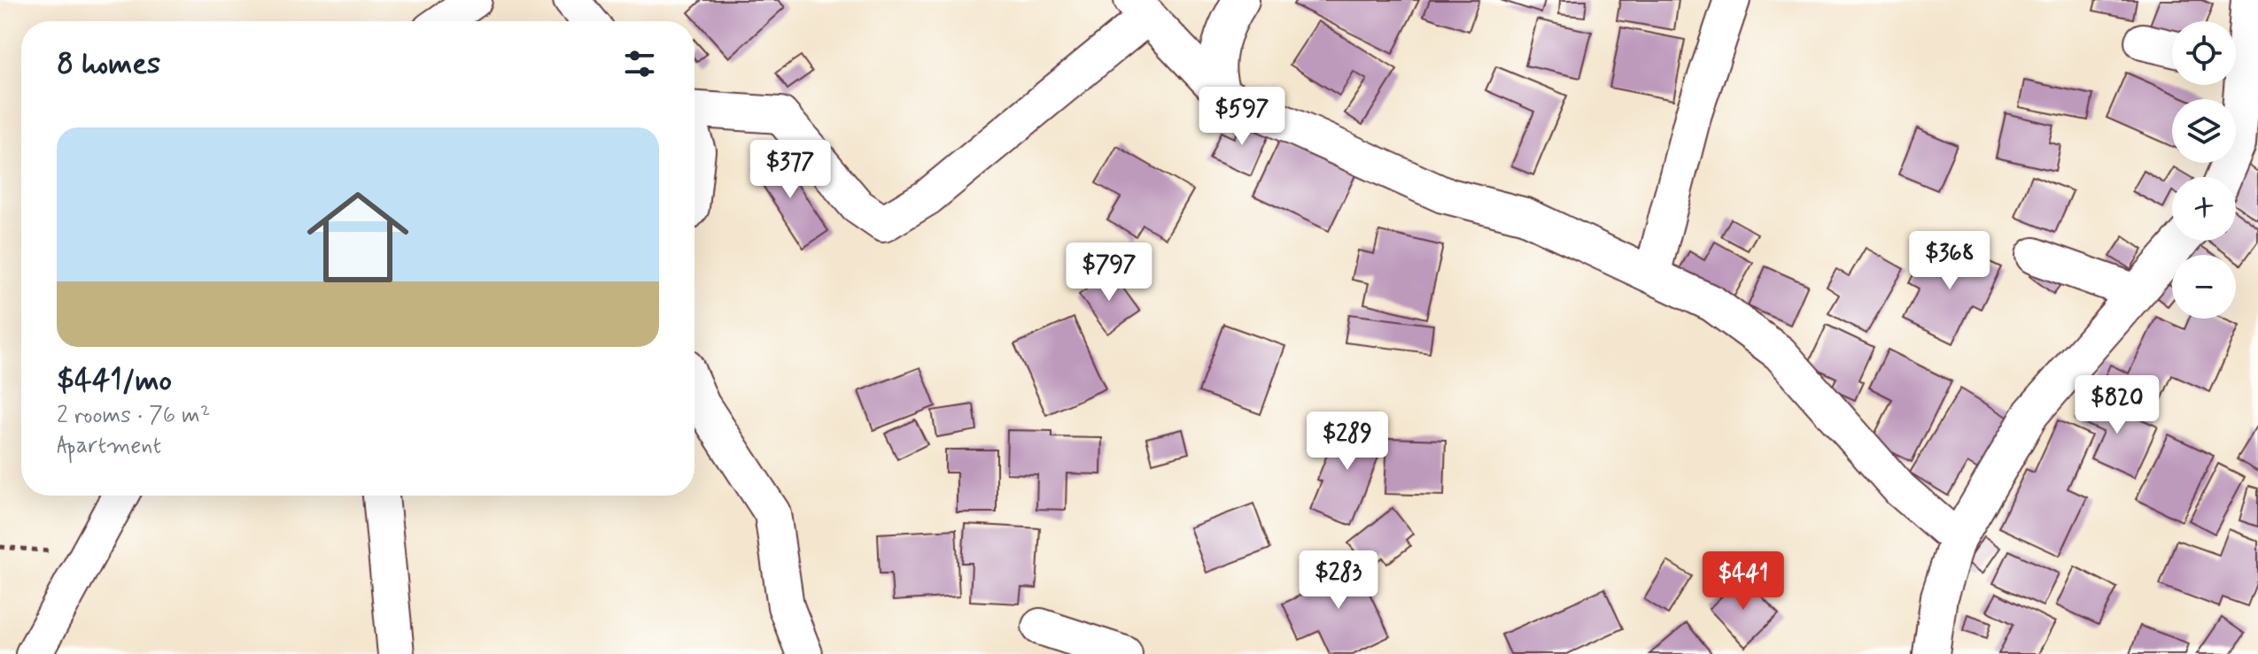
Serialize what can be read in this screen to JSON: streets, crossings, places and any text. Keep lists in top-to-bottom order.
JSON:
{
  "page": {
    "map_buttons": ["+", "−"],
    "heading": "8 homes",
    "price": [
      "$597",
      "$377",
      "$368",
      "$797",
      "$820",
      "$289",
      "$283",
      "$441"
    ],
    "list": [
      {
        "name": "$441/mo",
        "note": "2 rooms · 76 m² · Apartment"
      }
    ]
  }
}
